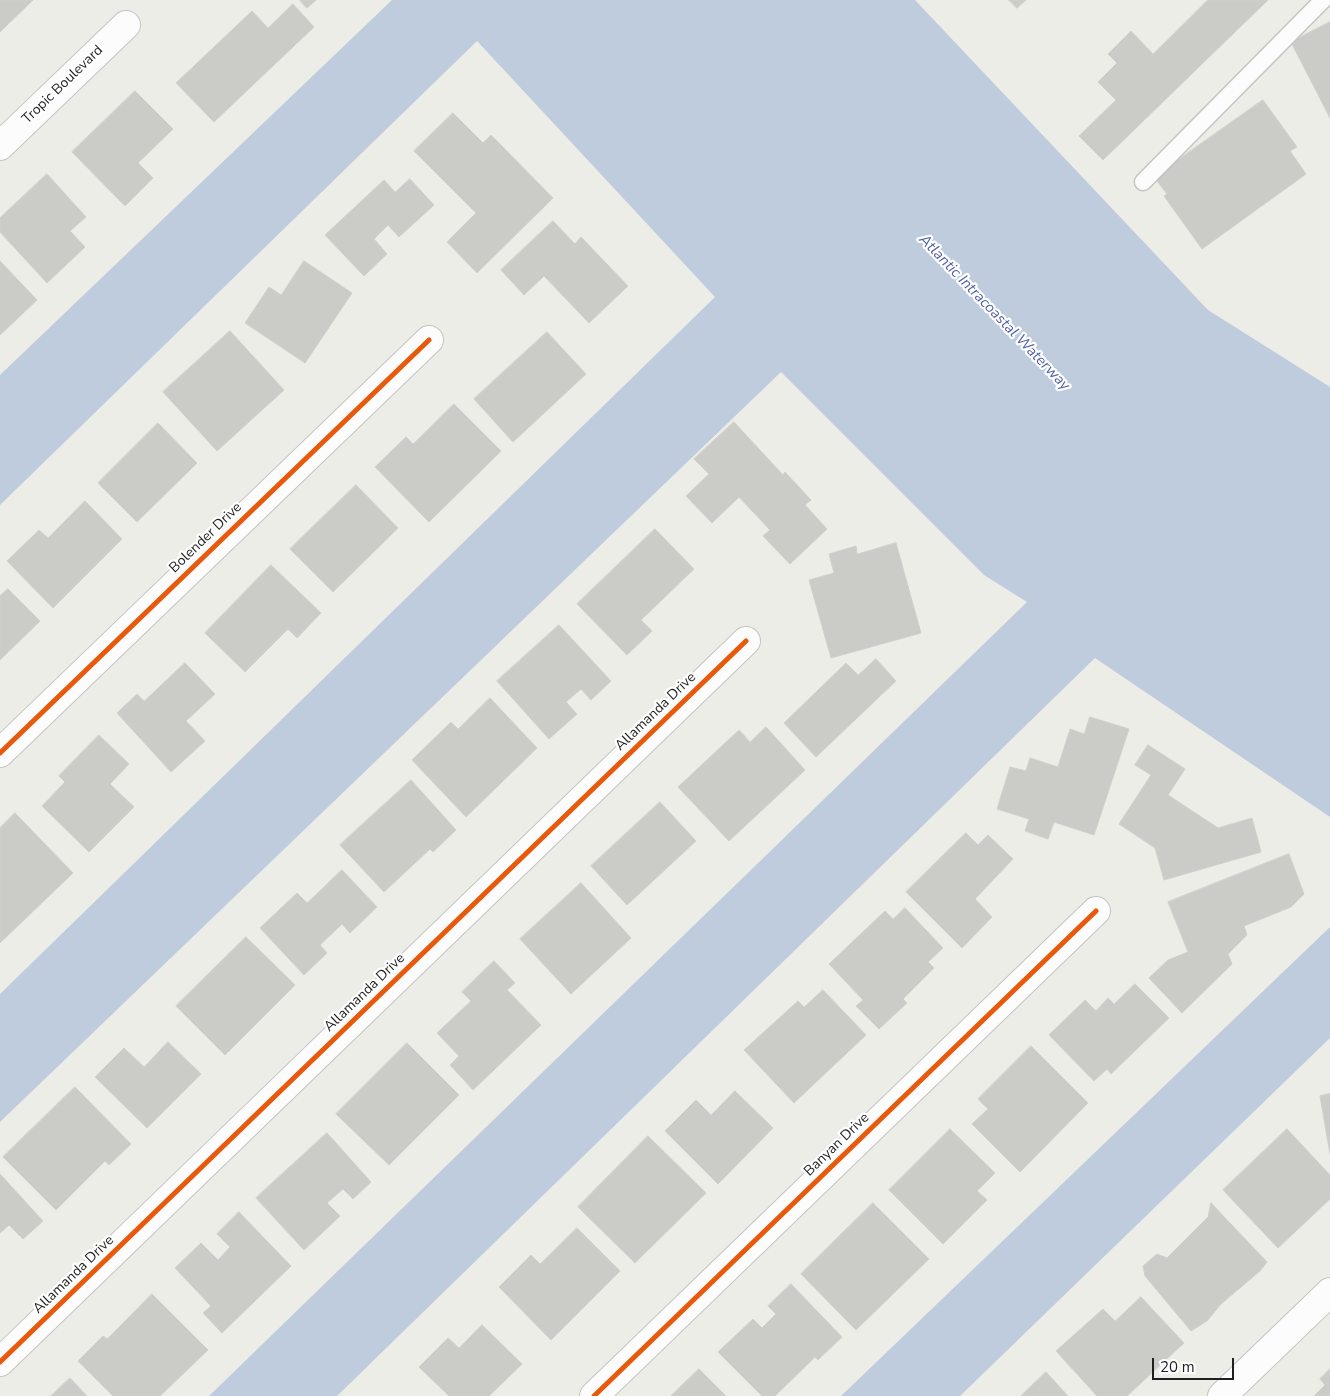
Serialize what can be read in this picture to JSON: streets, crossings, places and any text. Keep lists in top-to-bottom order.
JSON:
{
  "streets": {
    "street": [
      "Tropic Boulevard",
      "Bolender Drive",
      "Allamanda Drive",
      "Banyan Drive"
    ]
  },
  "water": ["Atlantic Intracoastal Waterway"],
  "scale_bar": "20 m"
}
